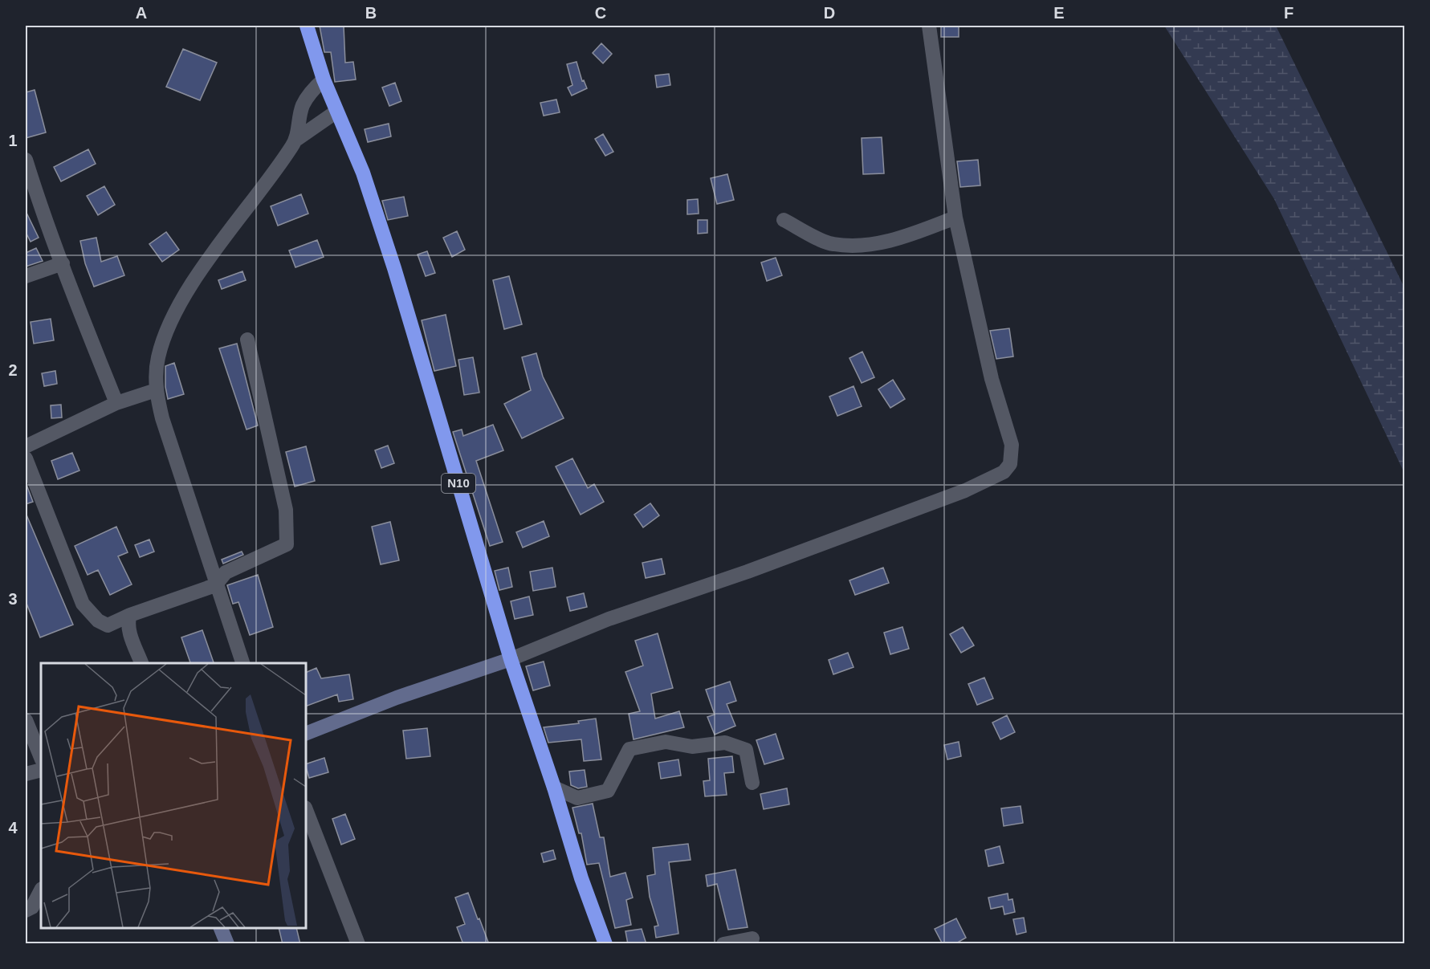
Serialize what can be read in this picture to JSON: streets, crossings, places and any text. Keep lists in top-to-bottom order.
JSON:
{
  "streets": {
    "highway": ["N10"]
  },
  "grid": {
    "columns": [
      "A",
      "B",
      "C",
      "D",
      "E",
      "F"
    ],
    "rows": [
      "1",
      "2",
      "3",
      "4"
    ]
  }
}
